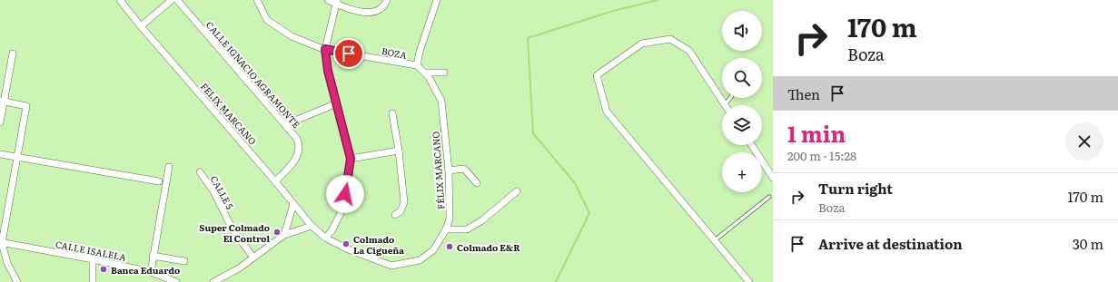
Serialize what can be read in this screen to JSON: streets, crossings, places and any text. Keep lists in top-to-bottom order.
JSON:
{
  "streets": {
    "street": [
      "BOZA",
      "CALLE IGNACIO AGRAMONTE",
      "FELIX MARCANO",
      "FÉLIX MARCANO",
      "CALLE 5",
      "CALLE ISALELA"
    ]
  },
  "crossings": [
    ["BOZA", "FÉLIX MARCANO"],
    ["CALLE IGNACIO AGRAMONTE", "FELIX MARCANO"],
    ["FELIX MARCANO", "FÉLIX MARCANO"]
  ],
  "places": [
    "Super Colmado El Control",
    "Colmado La Cigueña",
    "Colmado E&R",
    "Banca Eduardo"
  ],
  "page": {
    "turn": ["170 m", "Boza"],
    "map_buttons": "+",
    "then": "Then",
    "heading": ["1 min", "200 m · 15:28"],
    "list": [
      {
        "name": "Turn right",
        "note": "Boza",
        "value": "170 m"
      },
      {
        "name": "Arrive at destination",
        "value": "30 m"
      }
    ]
  }
}
